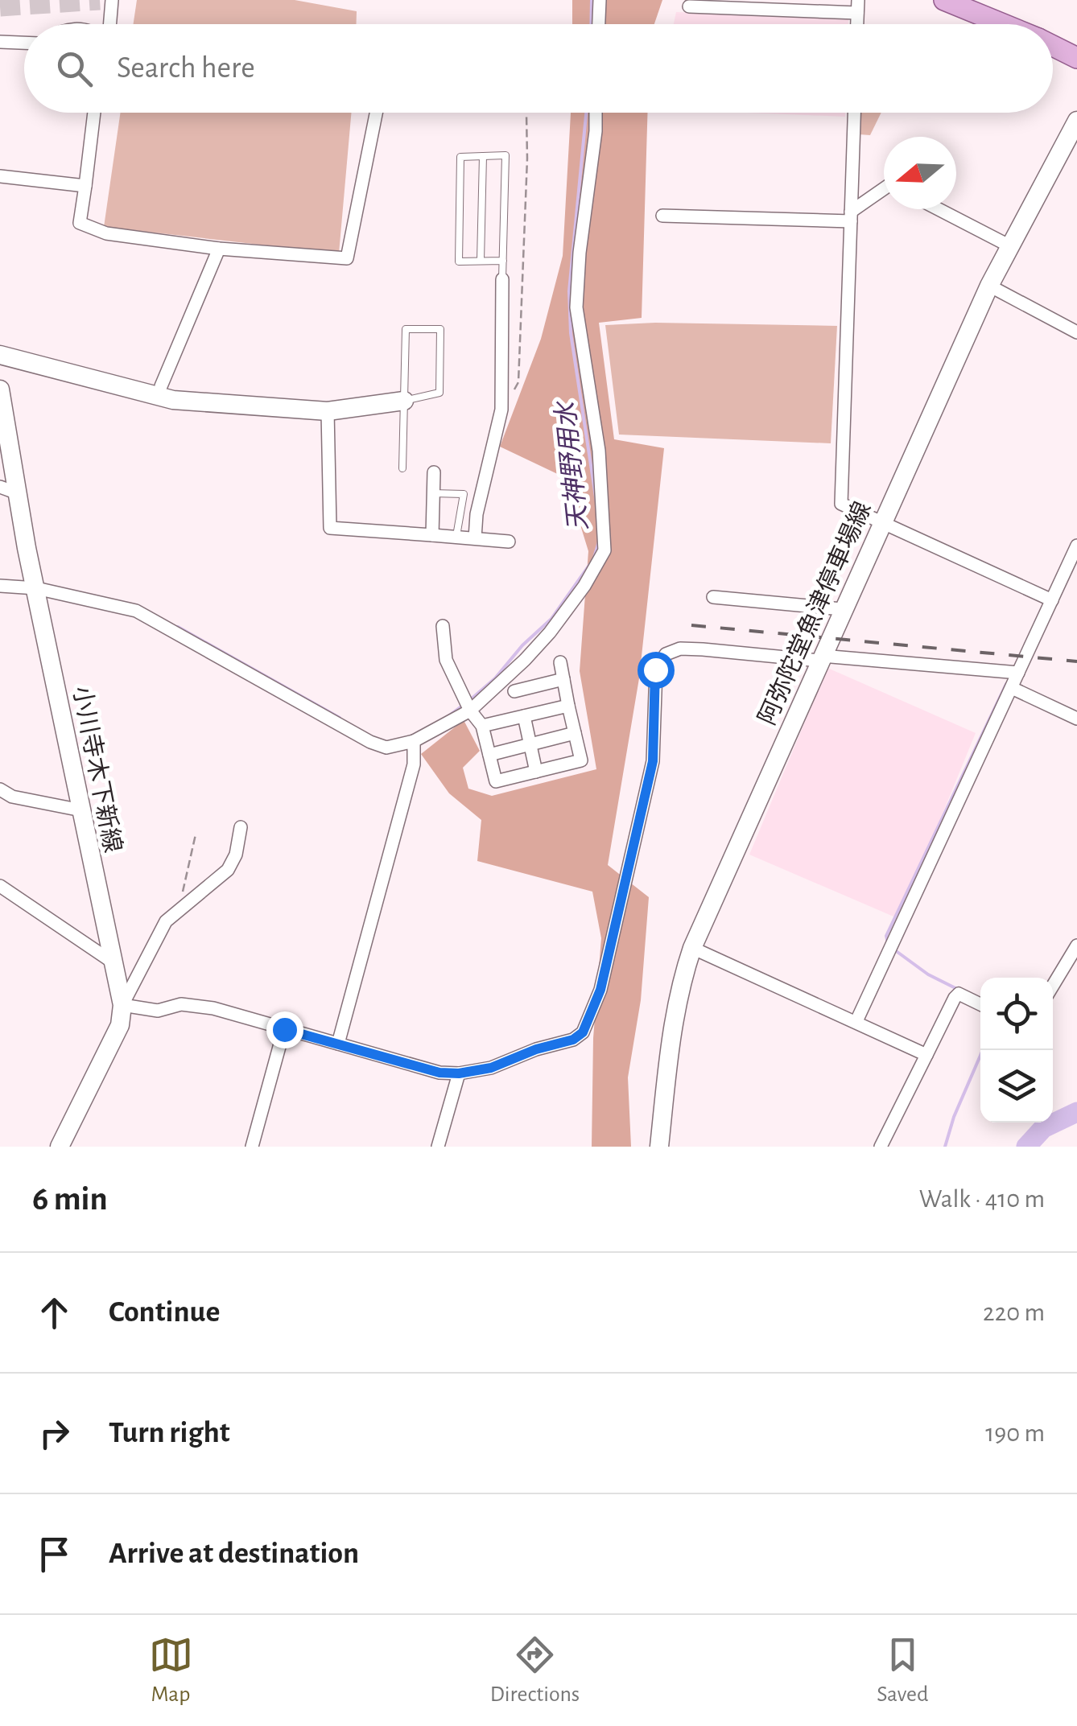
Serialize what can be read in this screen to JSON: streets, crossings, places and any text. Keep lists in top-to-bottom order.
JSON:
{
  "streets": {
    "main road": ["阿弥陀堂魚津停車場線", "小川寺木下新線"]
  },
  "water": ["天神野用水"],
  "north": "left",
  "page": {
    "search": "Search here",
    "heading": ["6 min", "Walk · 410 m"],
    "list": [
      ["Continue", "220 m"],
      ["Turn right", "190 m"],
      "Arrive at destination"
    ],
    "nav": ["Map", "Directions", "Saved"]
  }
}
